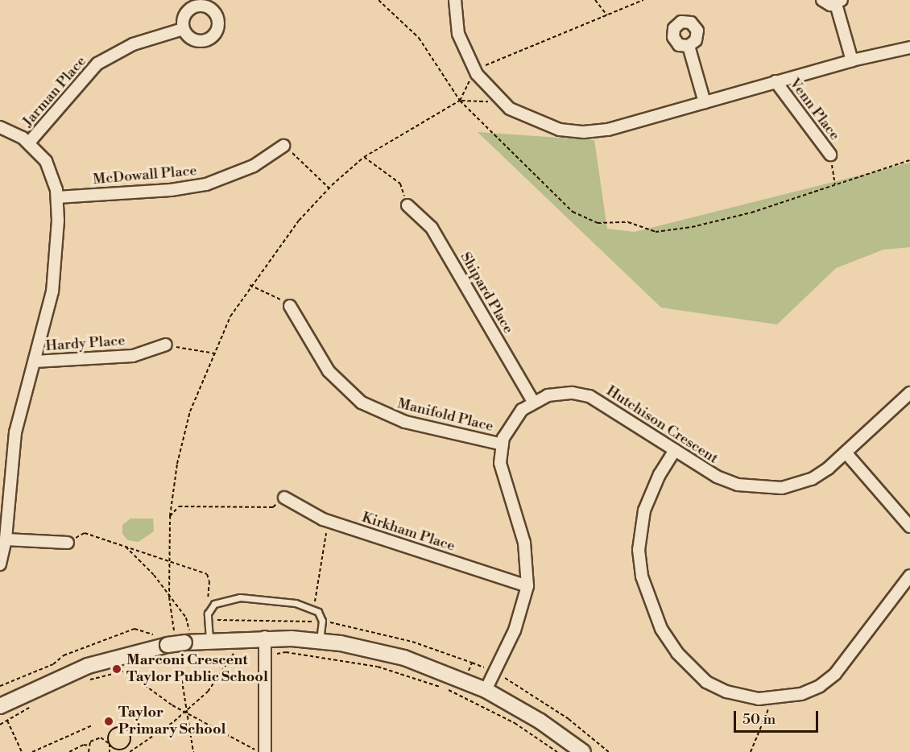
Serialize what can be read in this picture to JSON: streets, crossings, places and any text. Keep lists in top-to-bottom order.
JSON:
{
  "streets": {
    "street": [
      "Jarman Place",
      "Venn Place",
      "McDowall Place",
      "Shipard Place",
      "Hardy Place",
      "Manifold Place",
      "Hutchison Crescent",
      "Kirkham Place"
    ]
  },
  "crossings": [
    ["Shipard Place", "Hutchison Crescent"],
    ["Manifold Place", "Hutchison Crescent"],
    ["Hutchison Crescent", "Kirkham Place"]
  ],
  "places": ["Marconi Crescent Taylor Public School", "Taylor Primary School"],
  "scale_bar": "50 m"
}
